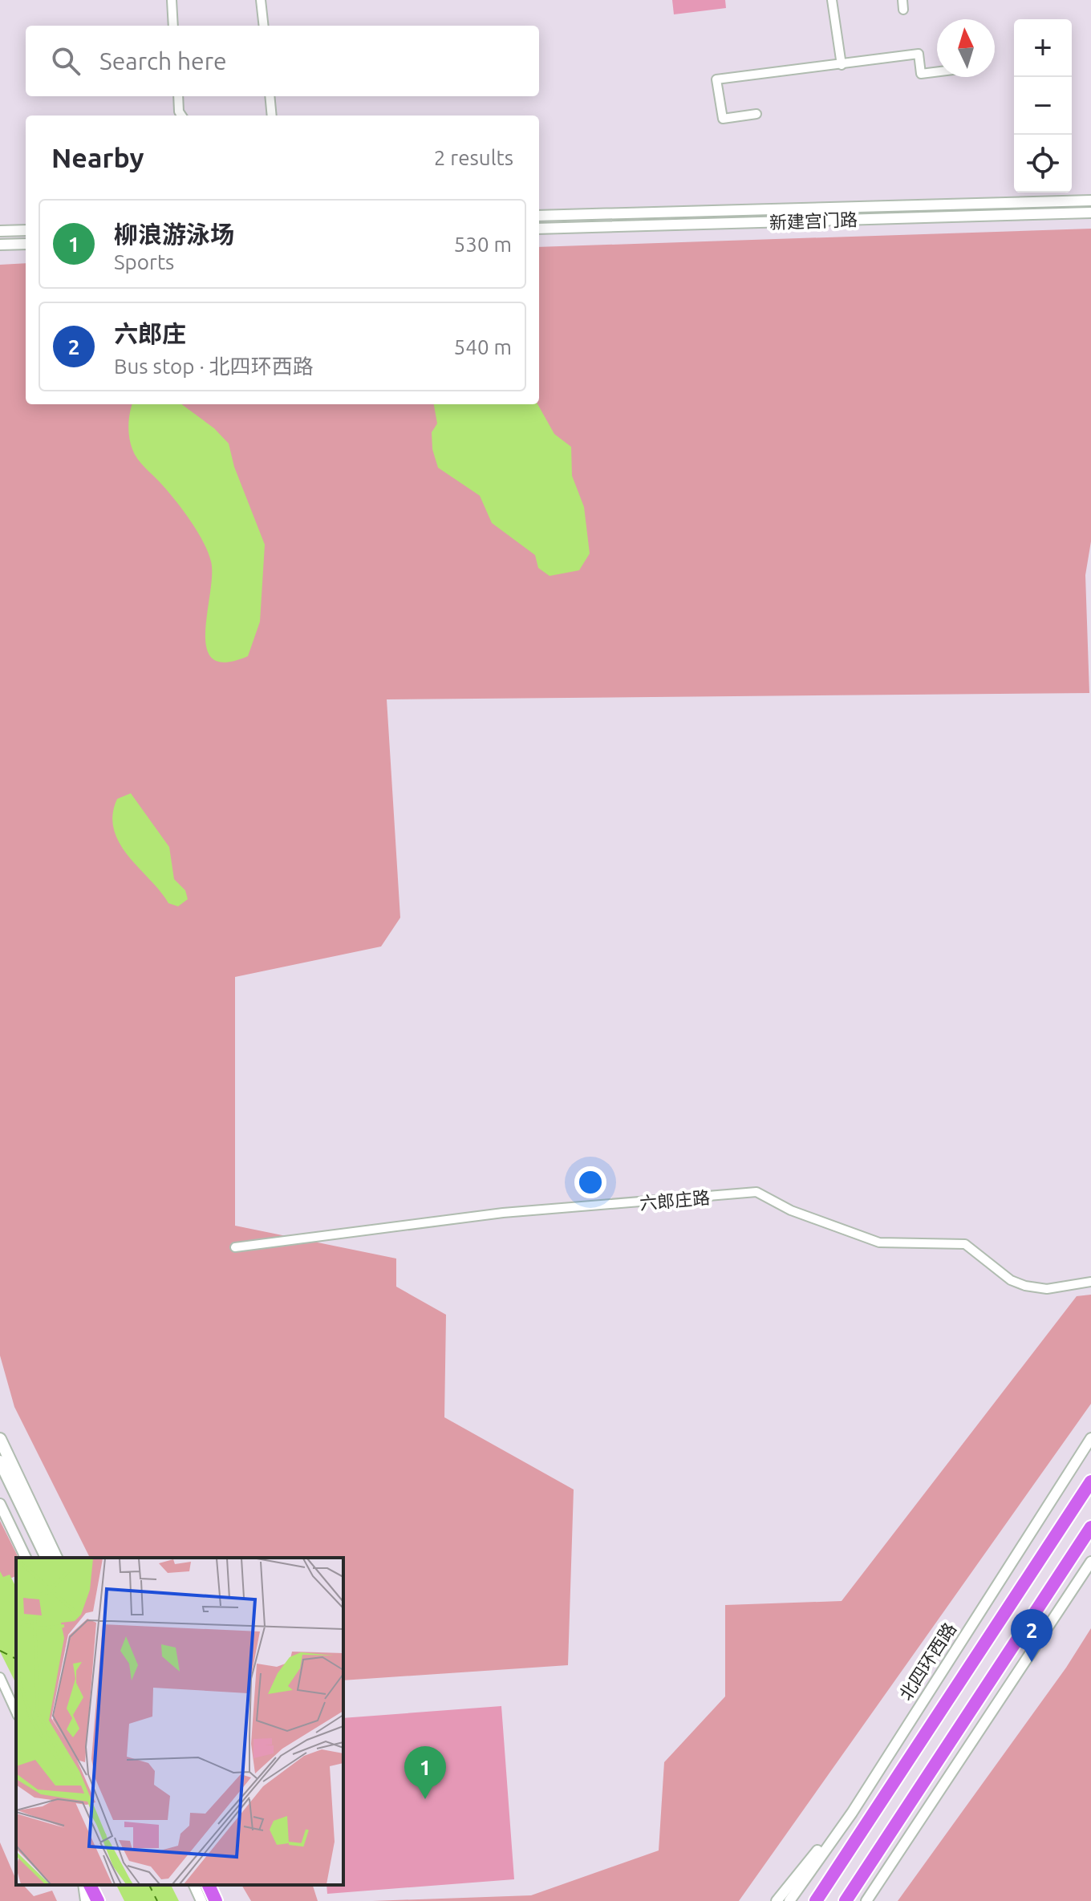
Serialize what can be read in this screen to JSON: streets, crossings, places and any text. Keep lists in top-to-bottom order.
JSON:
{
  "streets": {
    "street": ["新建宫门路", "六郎庄路", "北四环西路"]
  },
  "north": "top",
  "page": {
    "map_buttons": ["+", "−"],
    "search": "Search here",
    "heading": ["Nearby", "2 results"],
    "list": [
      {
        "mark": "1",
        "name": "柳浪游泳场",
        "note": "Sports",
        "value": "530 m"
      },
      {
        "mark": "2",
        "name": "六郎庄",
        "note": "Bus stop · 北四环西路",
        "value": "540 m"
      }
    ],
    "pins": ["2", "1"]
  }
}
